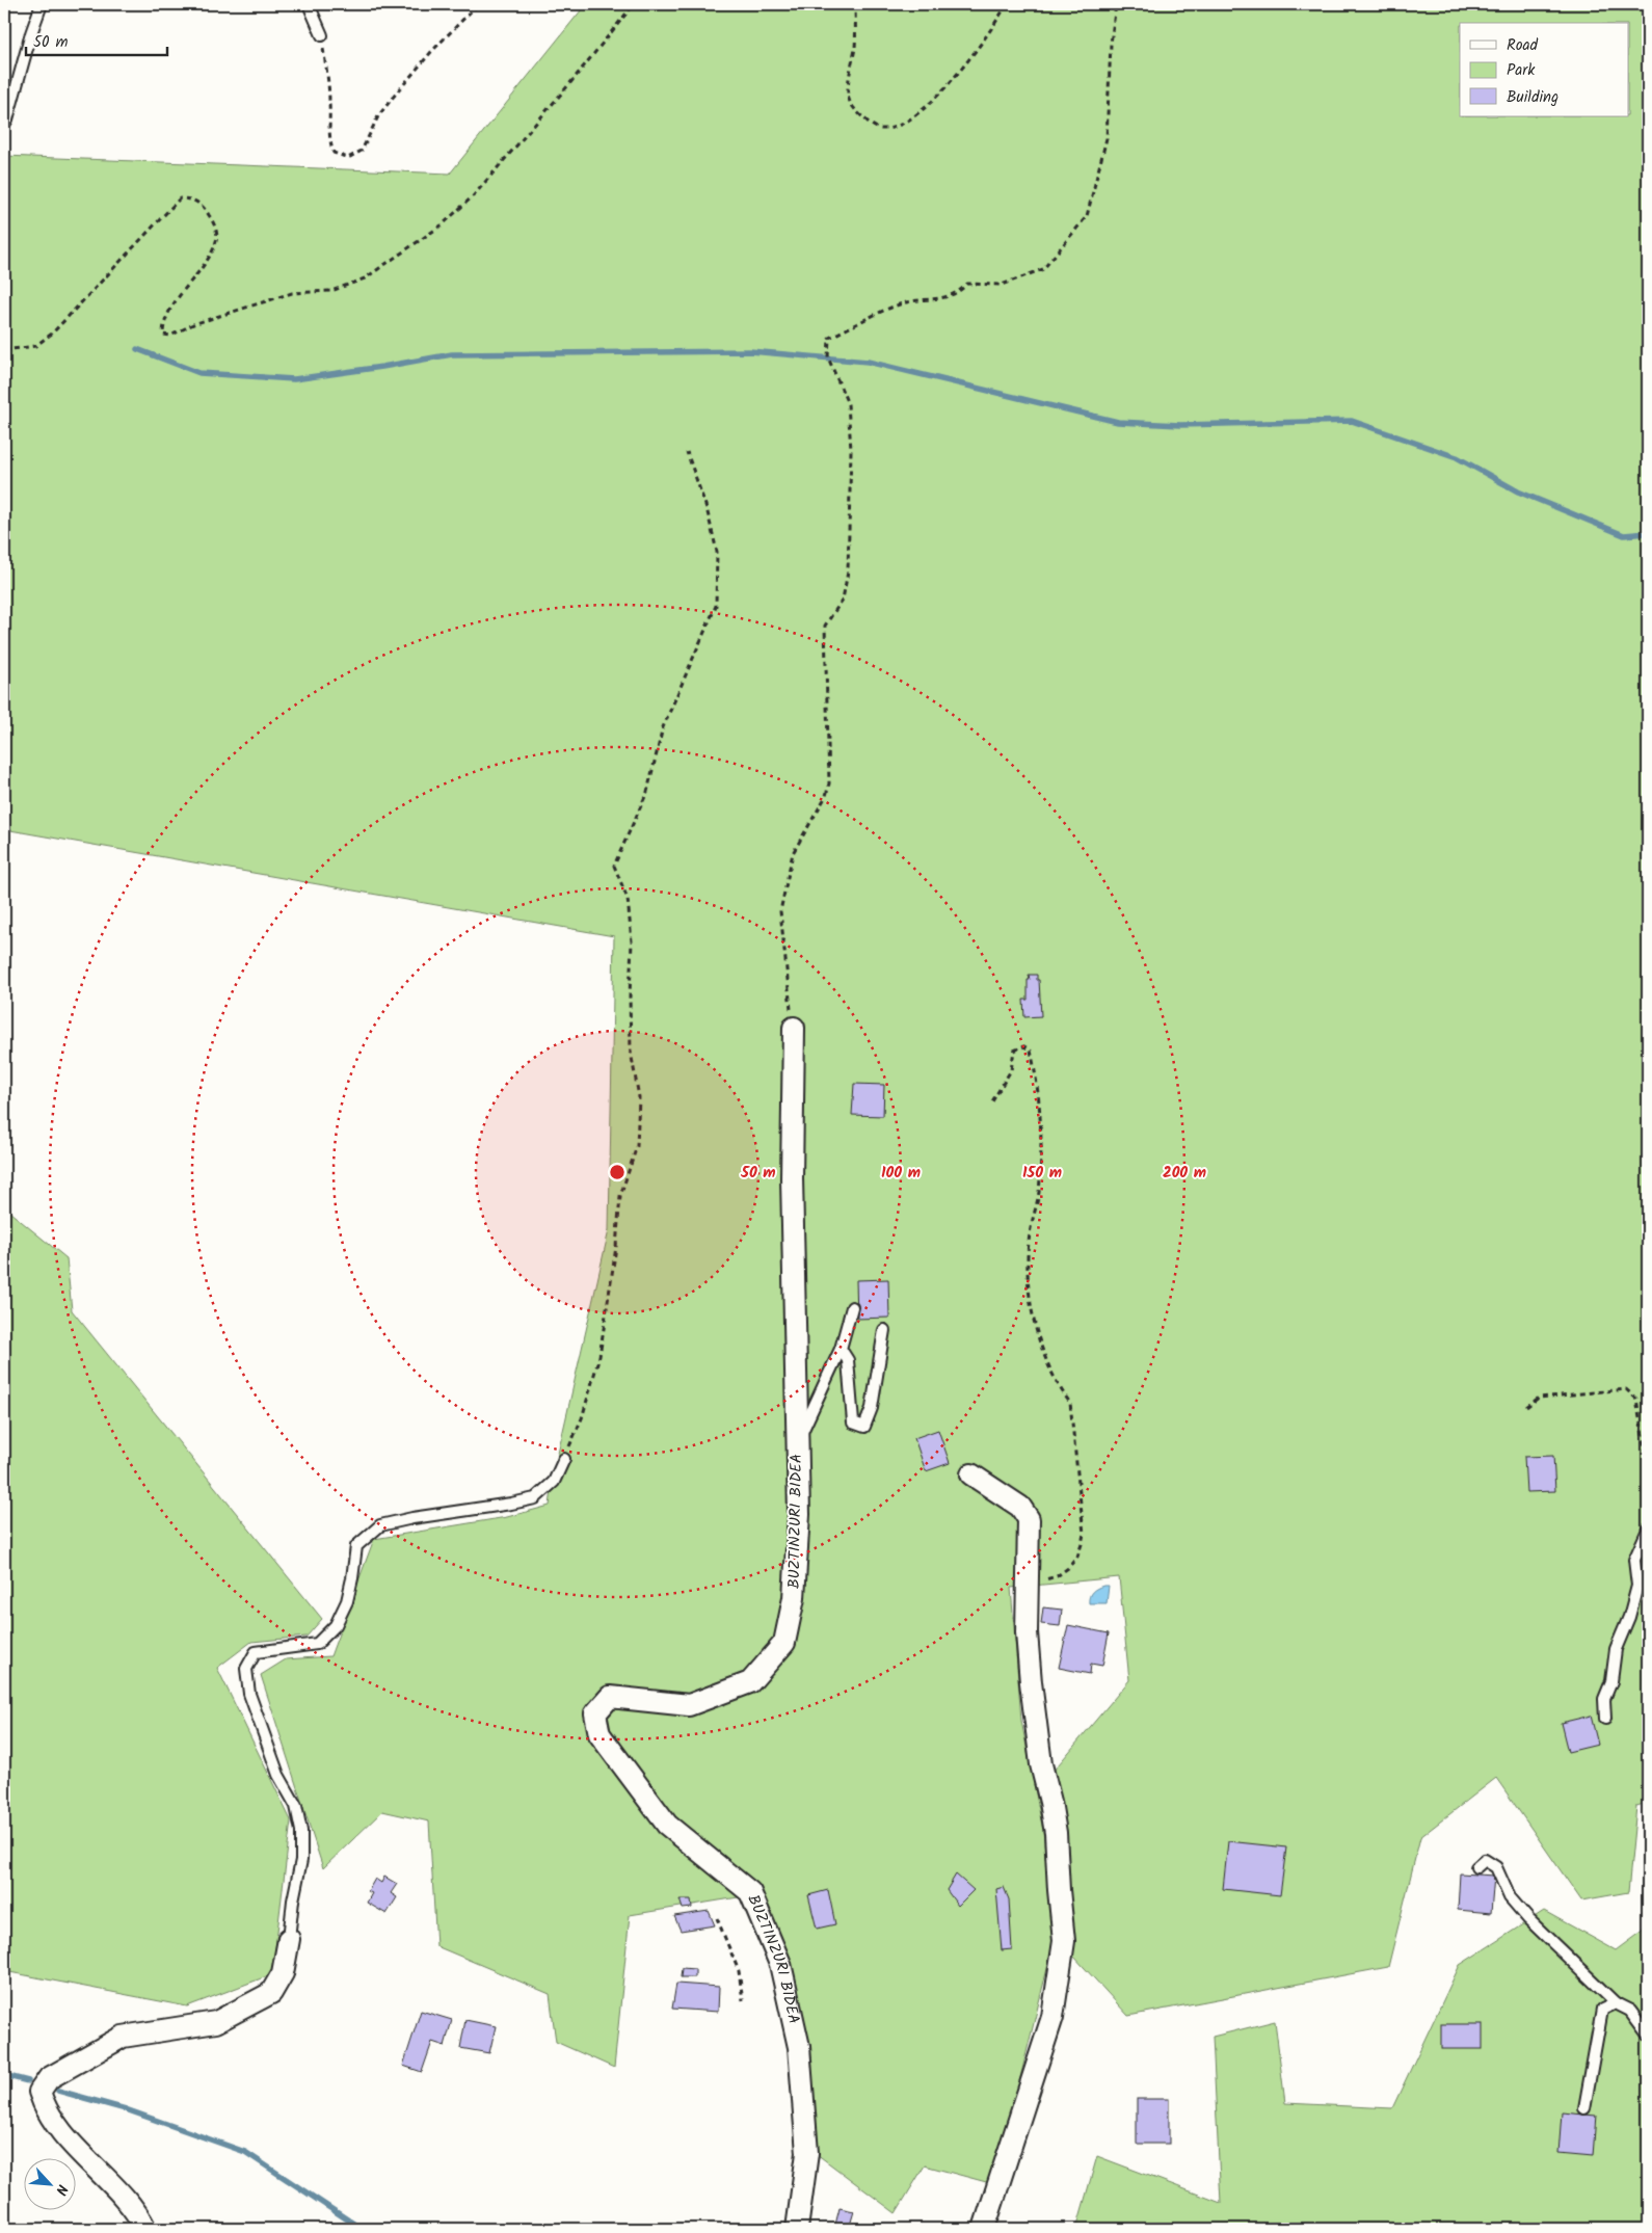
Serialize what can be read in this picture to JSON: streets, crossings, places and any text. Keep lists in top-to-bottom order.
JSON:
{
  "streets": {
    "street": ["BUZTINZURI BIDEA"]
  },
  "legend": ["Road", "Park", "Building"],
  "scale_bar": "50 m",
  "north": "bottom right",
  "rings": [
    "50 m",
    "100 m",
    "150 m",
    "200 m"
  ]
}
